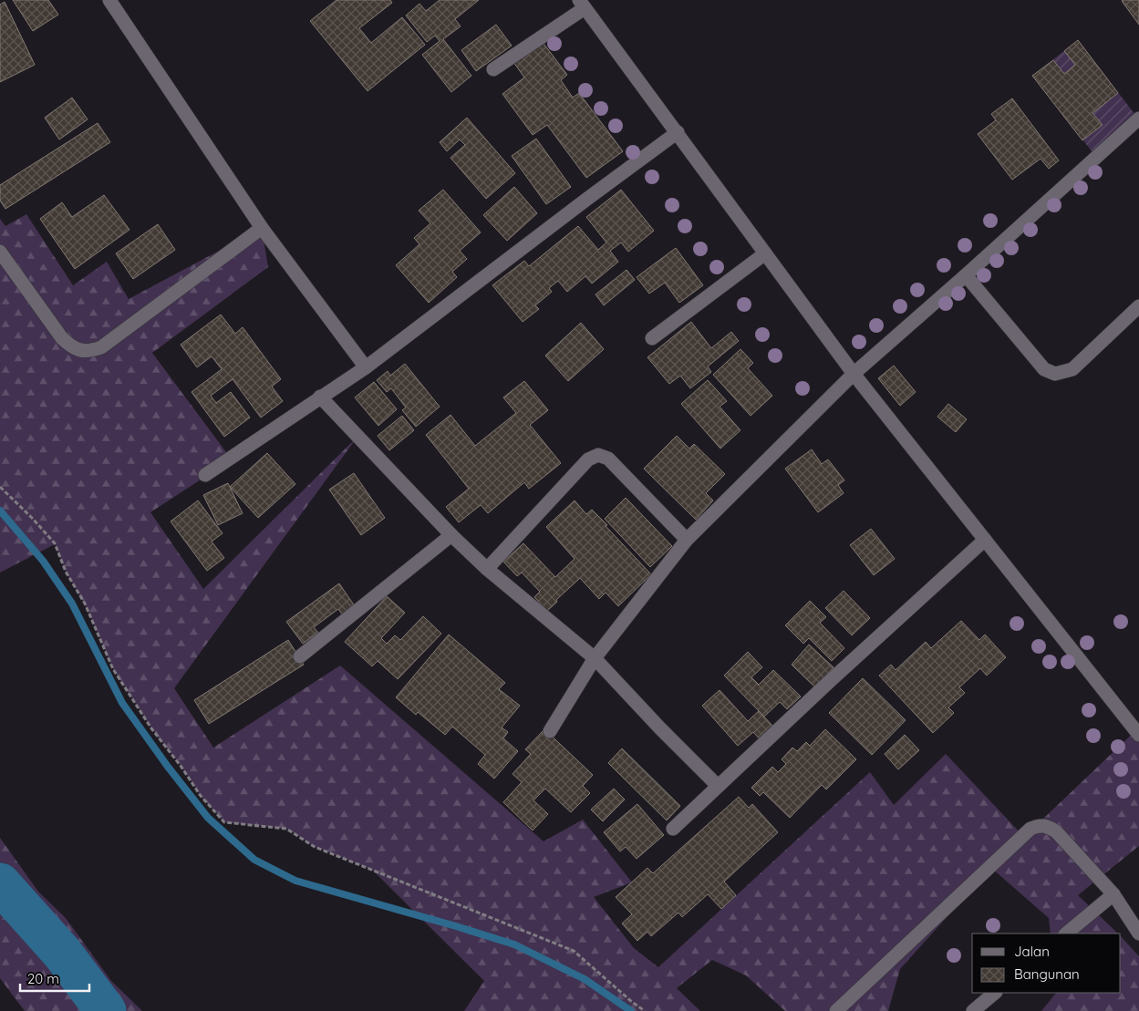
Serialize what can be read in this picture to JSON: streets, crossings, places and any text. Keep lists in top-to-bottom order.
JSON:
{
  "legend": ["Jalan", "Bangunan"],
  "scale_bar": "20 m"
}
